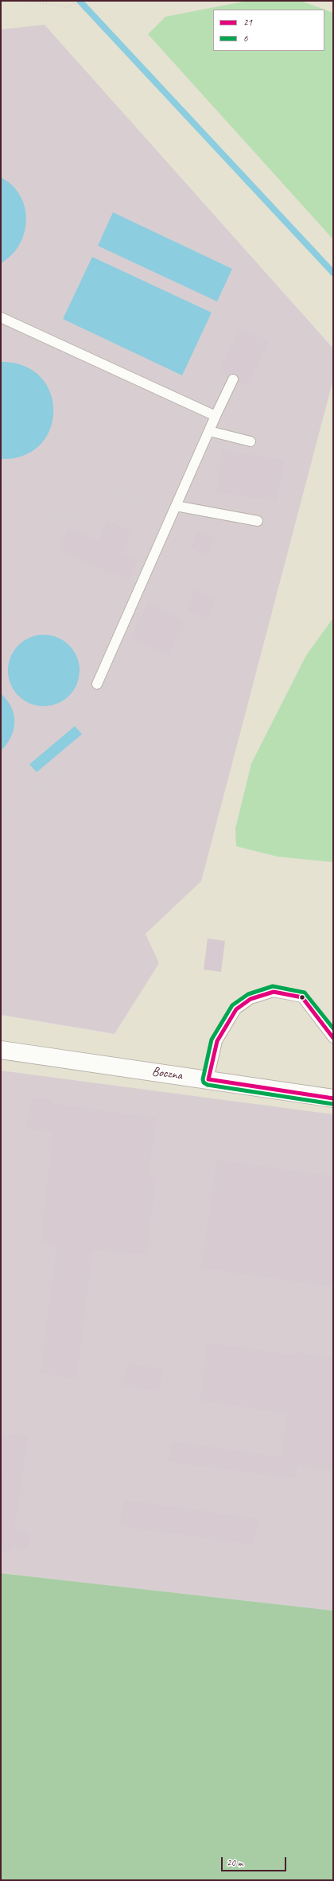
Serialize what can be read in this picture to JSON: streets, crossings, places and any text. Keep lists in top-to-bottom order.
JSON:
{
  "streets": {
    "street": ["Boczna"]
  },
  "lines": ["transit line 6", "transit line 21"],
  "legend": ["21", "6"],
  "scale_bar": "20 m"
}
